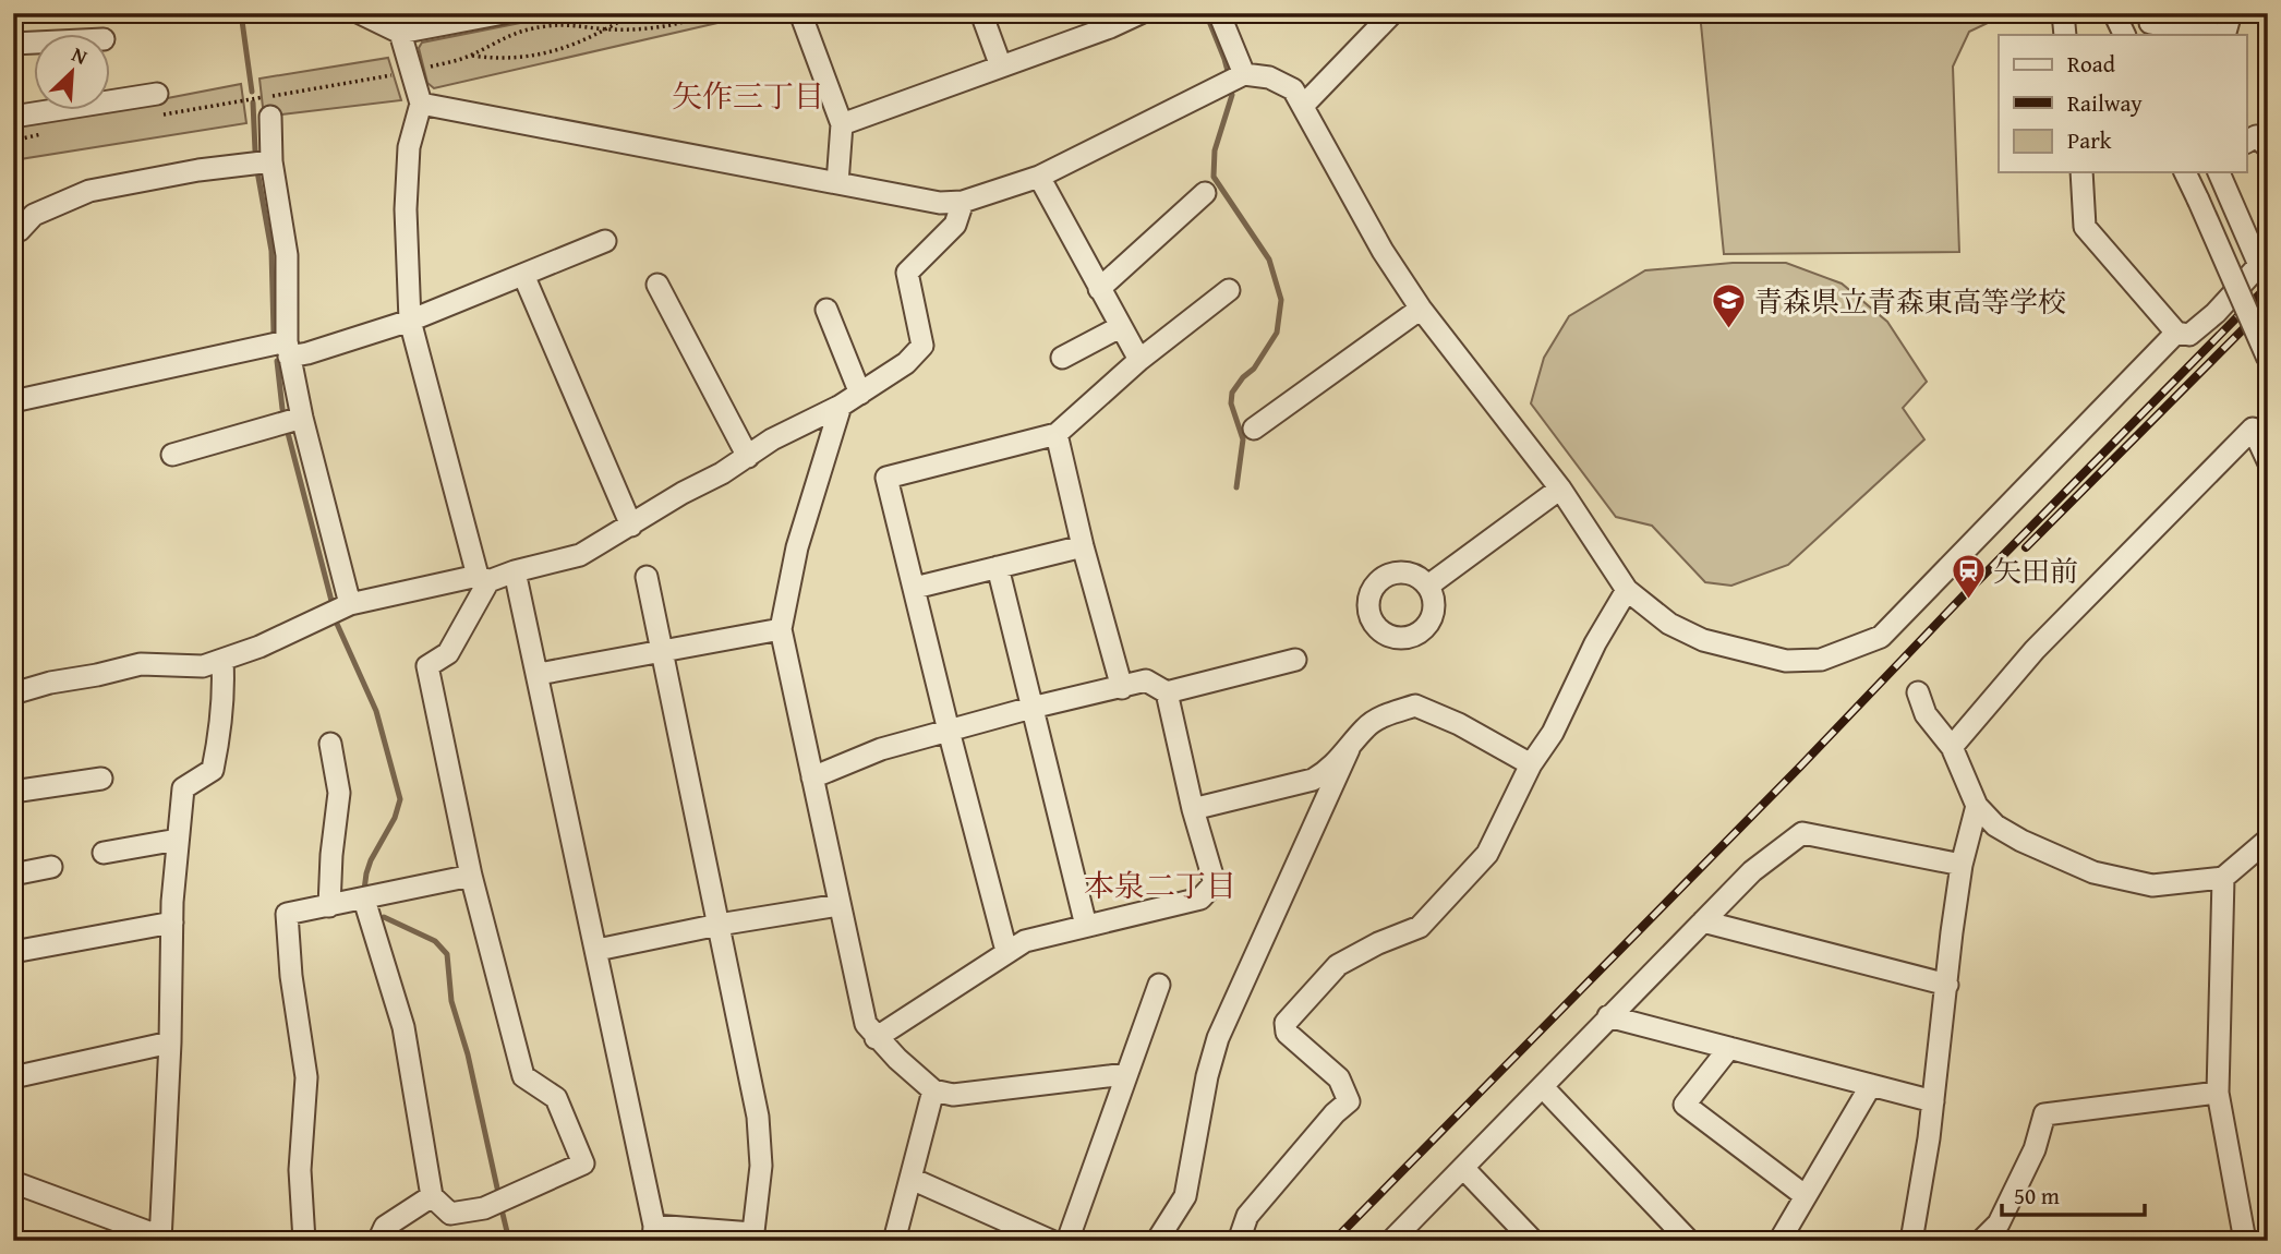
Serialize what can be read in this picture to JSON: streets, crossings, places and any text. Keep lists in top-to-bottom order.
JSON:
{
  "districts": ["矢作三丁目", "本泉二丁目"],
  "places": {
    "school or university": ["青森県立青森東高等学校"],
    "station": ["矢田前"]
  },
  "legend": ["Road", "Railway", "Park"],
  "scale_bar": "50 m",
  "north": "top right"
}
